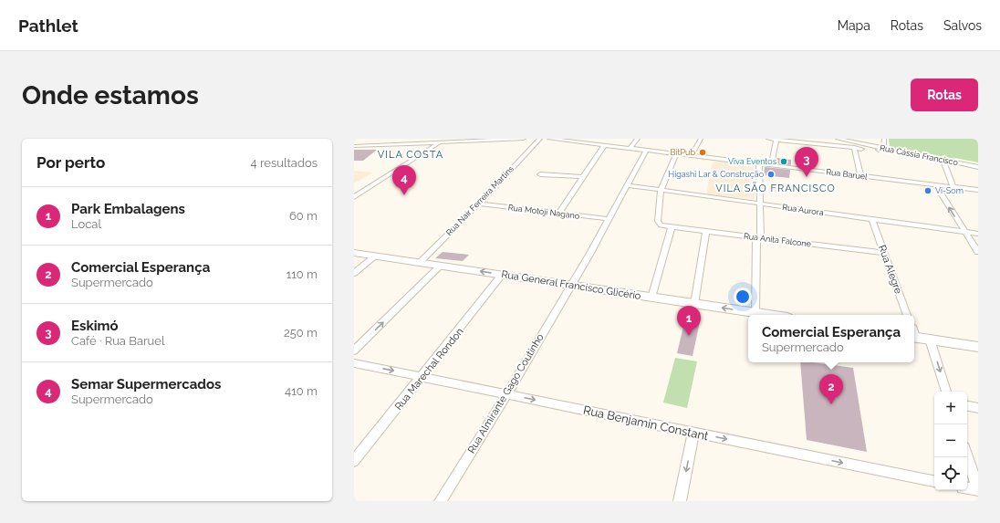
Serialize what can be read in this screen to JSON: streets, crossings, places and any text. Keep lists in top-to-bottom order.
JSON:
{
  "streets": {
    "main road": ["Rua General Francisco Glicério"],
    "street": [
      "Rua Cássia Francisco",
      "Rua Baruel",
      "Rua Nair Ferreira Martins",
      "Rua Aurora",
      "Rua Motoji Nagano",
      "Rua Anita Falcone",
      "Rua Alegre",
      "Rua Marechal Rondon",
      "Rua Almirante Gago Coutinho",
      "Rua Benjamin Constant"
    ]
  },
  "crossings": [
    ["Rua Baruel", "Rua Almirante Gago Coutinho"],
    ["Rua Nair Ferreira Martins", "Rua Motoji Nagano"],
    ["Rua Nair Ferreira Martins", "Rua General Francisco Glicério"],
    ["Rua Aurora", "Rua Alegre"],
    ["Rua Aurora", "Rua Almirante Gago Coutinho"],
    ["Rua Motoji Nagano", "Rua Almirante Gago Coutinho"],
    ["Rua Anita Falcone", "Rua Alegre"],
    ["Rua General Francisco Glicério", "Rua Marechal Rondon"],
    ["Rua General Francisco Glicério", "Rua Almirante Gago Coutinho"],
    ["Rua Marechal Rondon", "Rua Benjamin Constant"],
    ["Rua Almirante Gago Coutinho", "Rua Benjamin Constant"]
  ],
  "one_way": ["Rua Benjamin Constant"],
  "districts": ["VILA COSTA", "VILA SÃO FRANCISCO"],
  "places": [
    "BitPub",
    "Viva Eventos",
    "Higashi Lar & Construção",
    "Vi-Som"
  ],
  "page": {
    "header": "Pathlet",
    "nav": ["Mapa", "Rotas", "Salvos"],
    "buttons": "Rotas",
    "title": "Onde estamos",
    "heading": ["Por perto", "4 resultados"],
    "pins": [
      "3",
      "4",
      "1",
      "2"
    ],
    "list": [
      {
        "mark": "1",
        "name": "Park Embalagens",
        "note": "Local",
        "value": "60 m"
      },
      {
        "mark": "2",
        "name": "Comercial Esperança",
        "note": "Supermercado",
        "value": "110 m"
      },
      {
        "mark": "3",
        "name": "Eskimó",
        "note": "Café · Rua Baruel",
        "value": "250 m"
      },
      {
        "mark": "4",
        "name": "Semar Supermercados",
        "note": "Supermercado",
        "value": "410 m"
      }
    ],
    "popup": ["Comercial Esperança", "Supermercado"],
    "map_buttons": ["+", "−"]
  }
}
